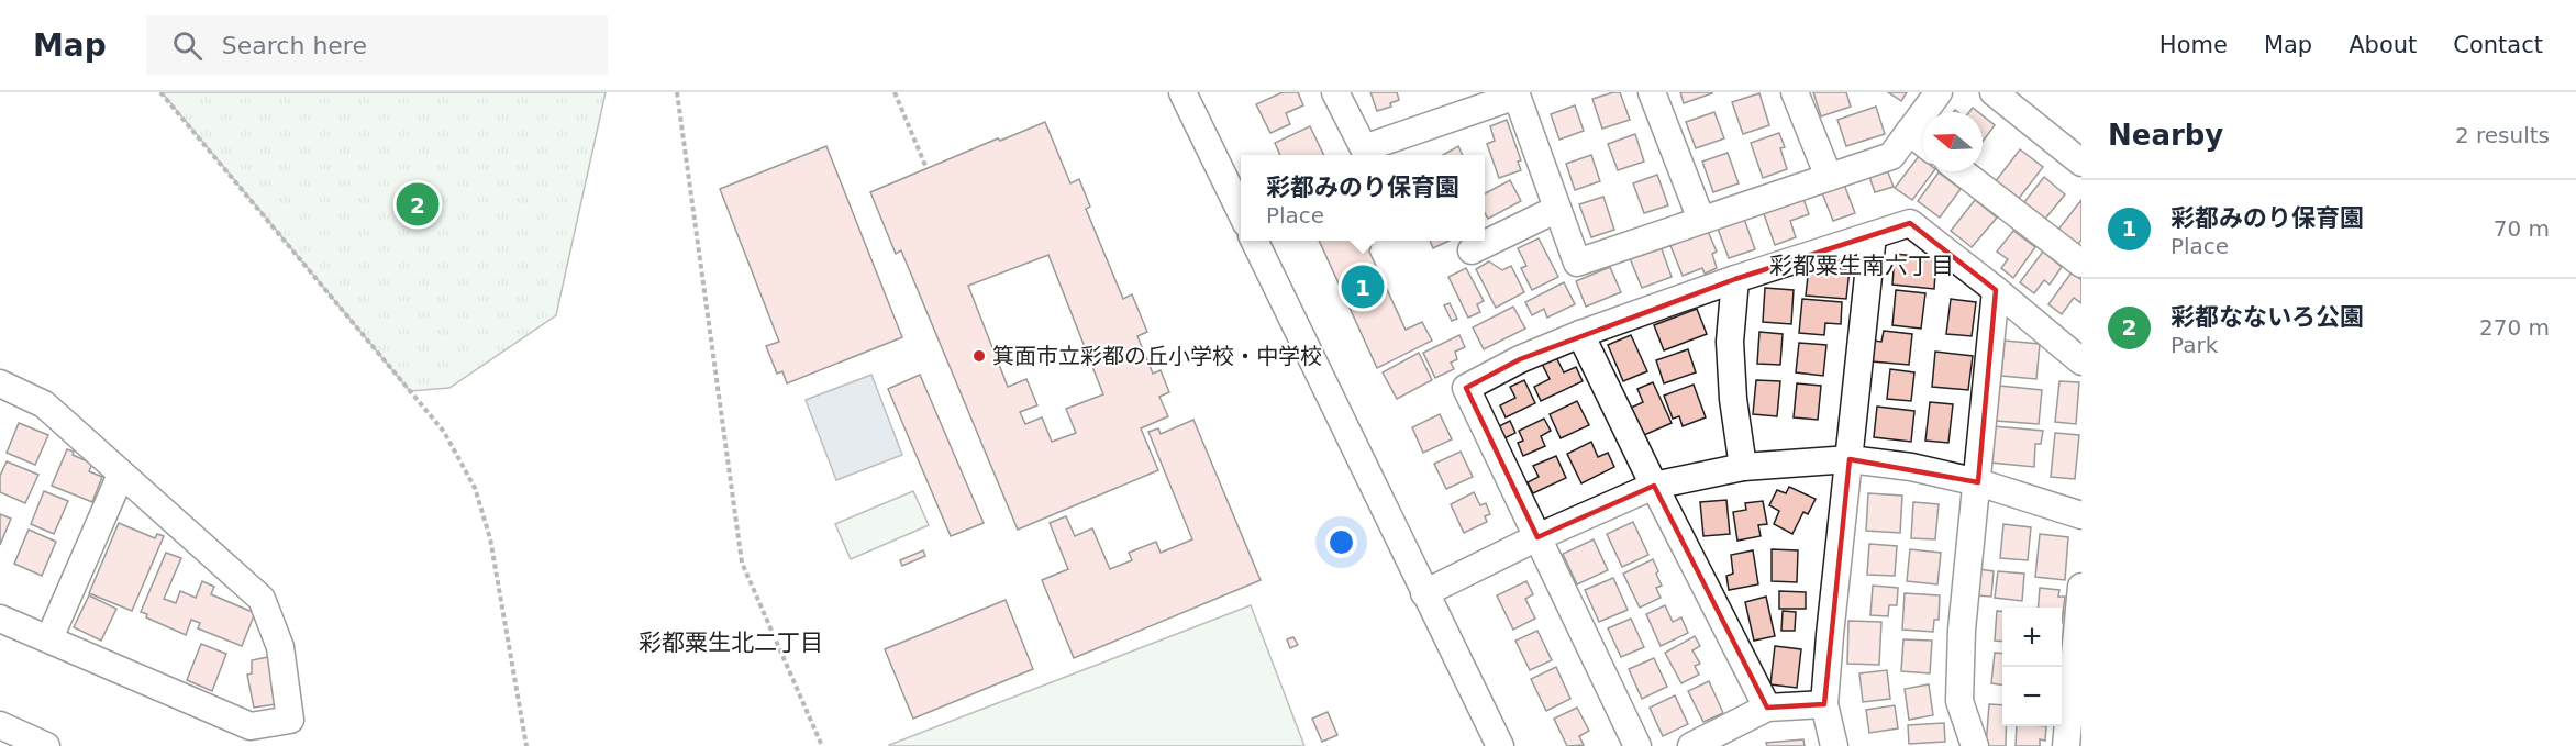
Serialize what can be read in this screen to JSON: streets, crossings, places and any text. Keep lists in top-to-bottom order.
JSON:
{
  "districts": ["彩都粟生南六丁目", "彩都粟生北二丁目"],
  "places": ["箕面市立彩都の丘小学校・中学校"],
  "north": "left",
  "page": {
    "header": "Map",
    "search": "Search here",
    "nav": [
      "Home",
      "Map",
      "About",
      "Contact"
    ],
    "heading": ["Nearby", "2 results"],
    "popup": ["彩都みのり保育園", "Place"],
    "list": [
      {
        "mark": "1",
        "name": "彩都みのり保育園",
        "note": "Place",
        "value": "70 m"
      },
      {
        "mark": "2",
        "name": "彩都なないろ公園",
        "note": "Park",
        "value": "270 m"
      }
    ],
    "pins": ["2", "1"],
    "map_buttons": ["+", "−"]
  }
}
